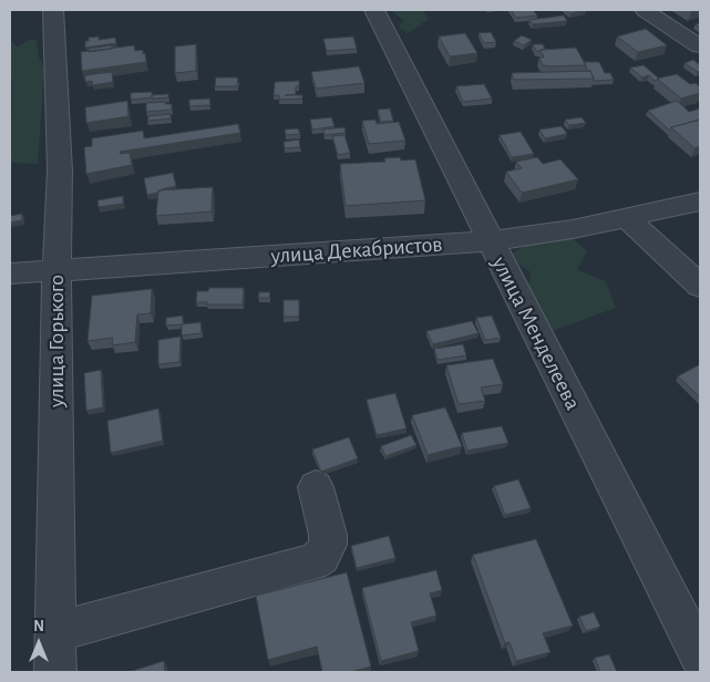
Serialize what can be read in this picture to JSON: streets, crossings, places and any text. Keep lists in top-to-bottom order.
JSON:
{
  "streets": {
    "street": ["улица Декабристов", "улица Менделеева", "улица Горького"]
  },
  "crossings": [
    ["улица Декабристов", "улица Менделеева"],
    ["улица Декабристов", "улица Горького"]
  ],
  "north": "top"
}
